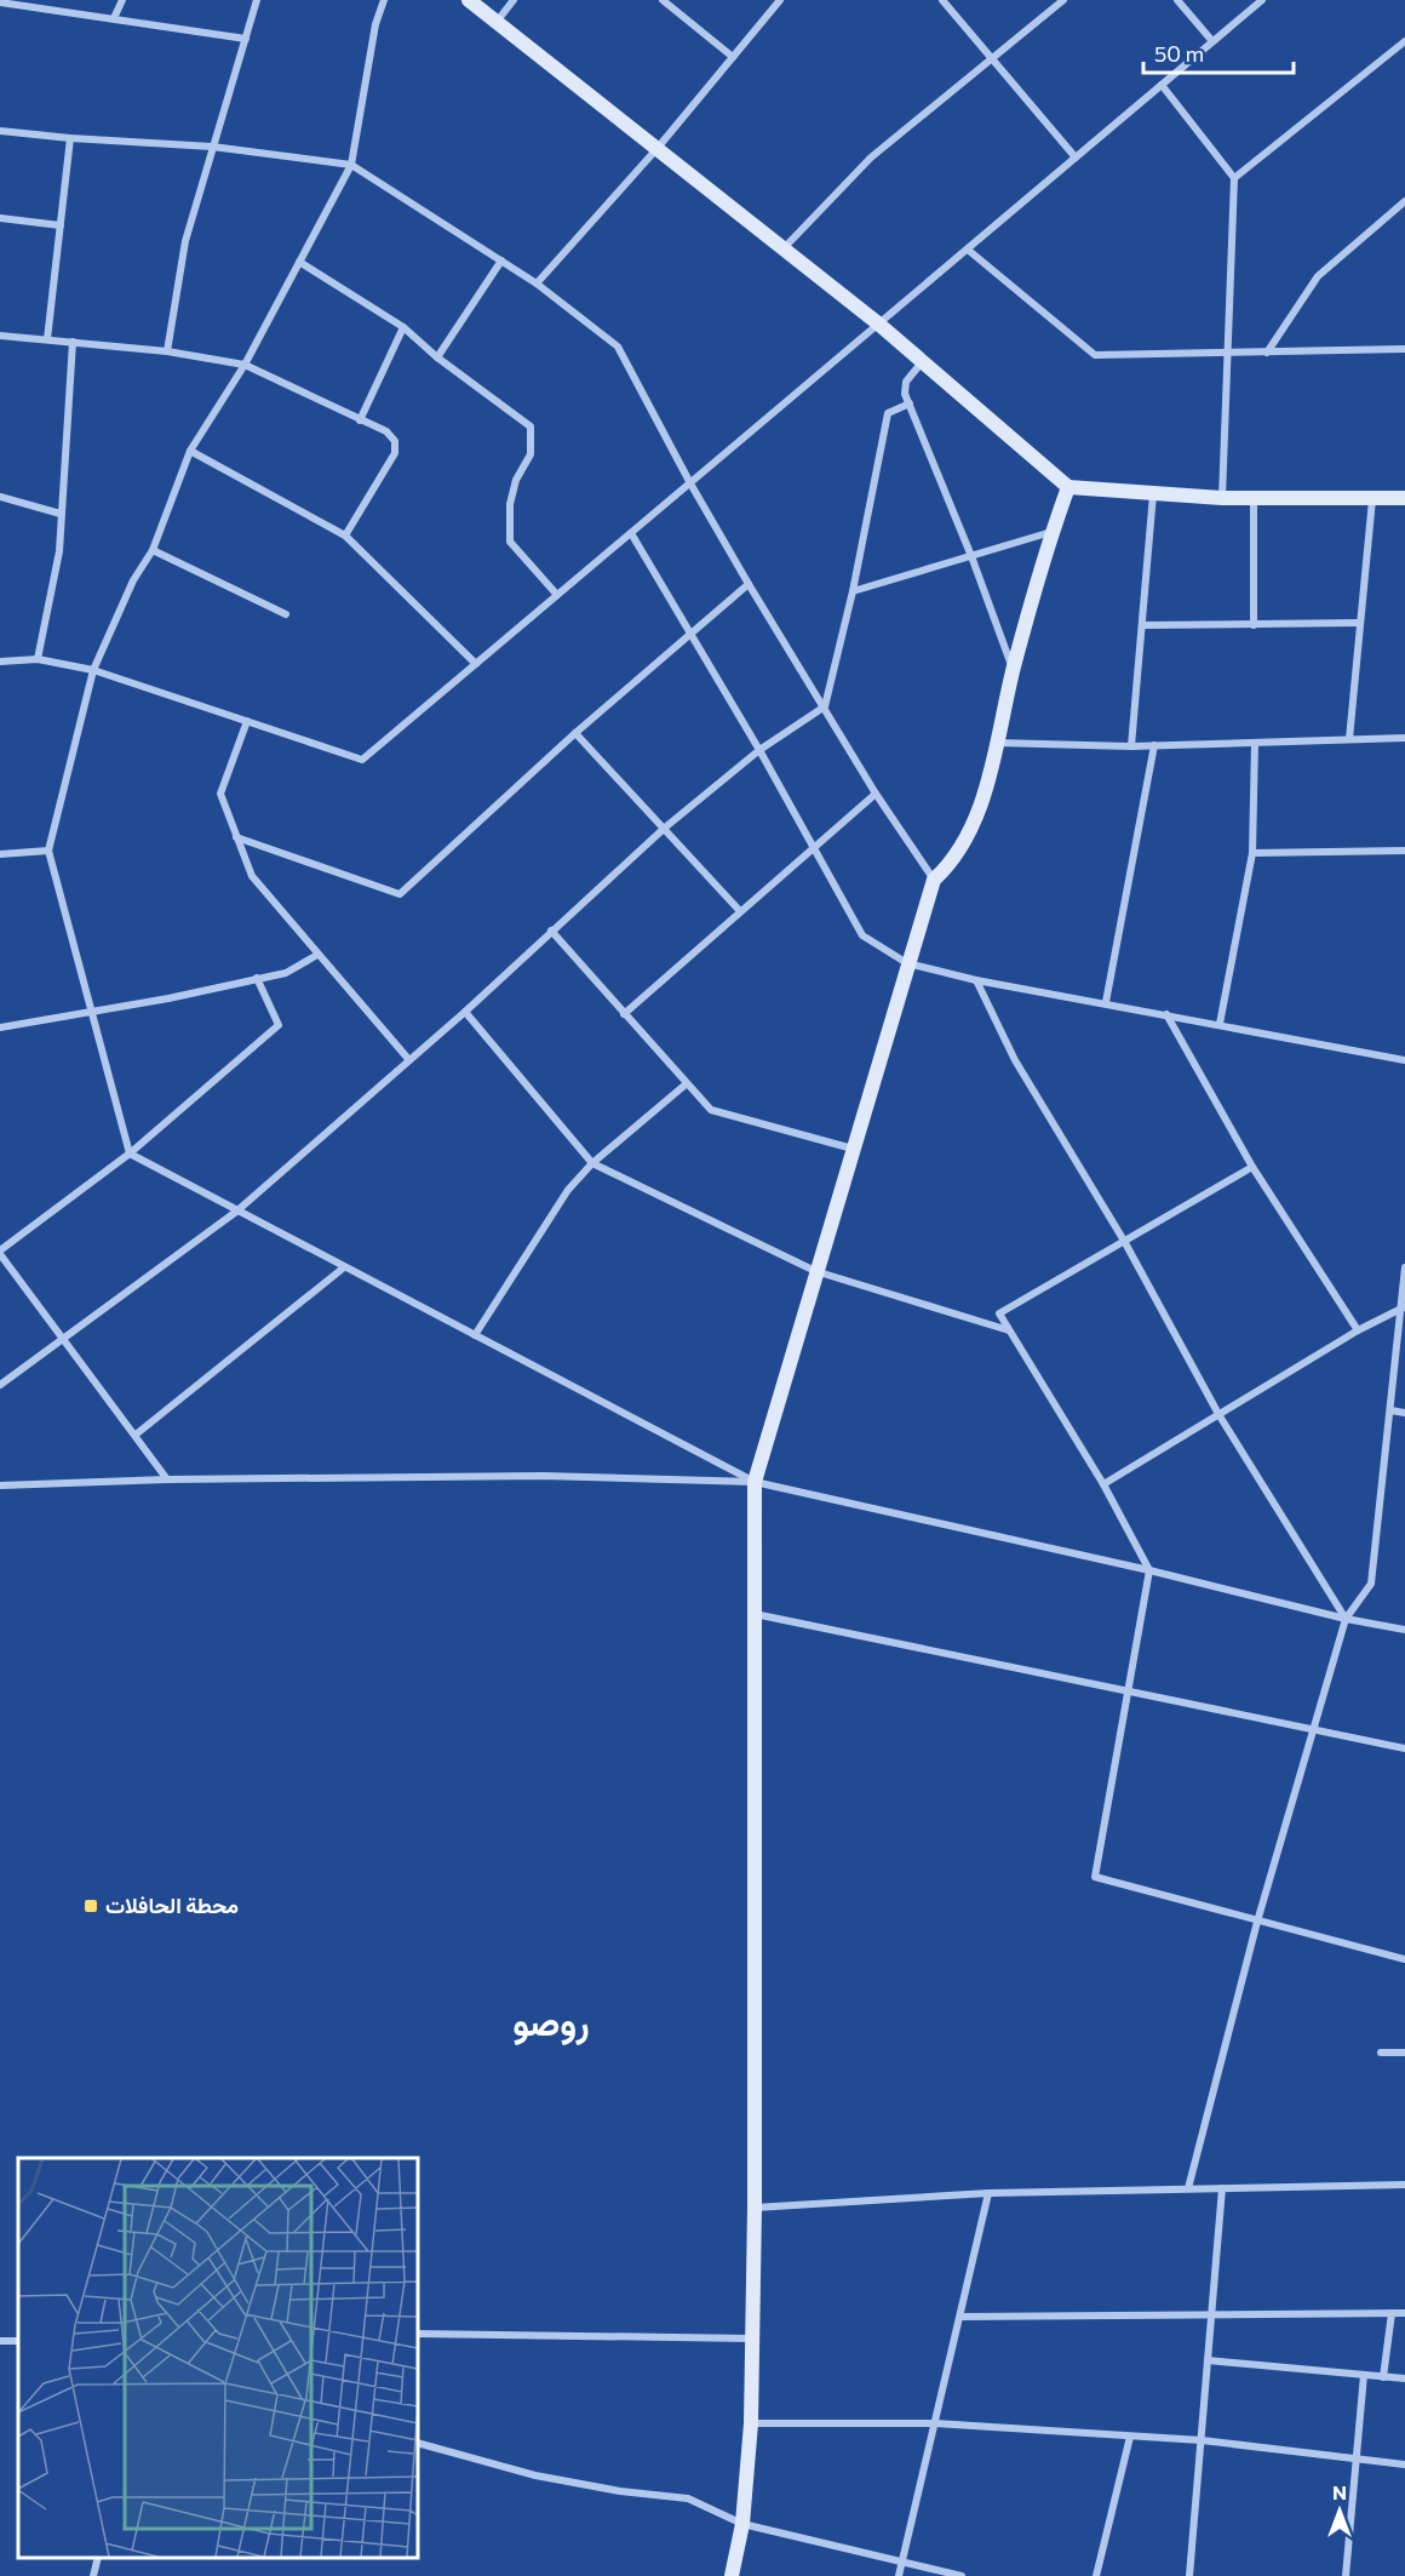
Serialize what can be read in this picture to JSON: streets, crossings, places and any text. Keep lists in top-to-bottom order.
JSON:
{
  "districts": ["روصو"],
  "places": {
    "transit": ["محطة الحافلات"]
  },
  "scale_bar": "50 m",
  "north": "top"
}
